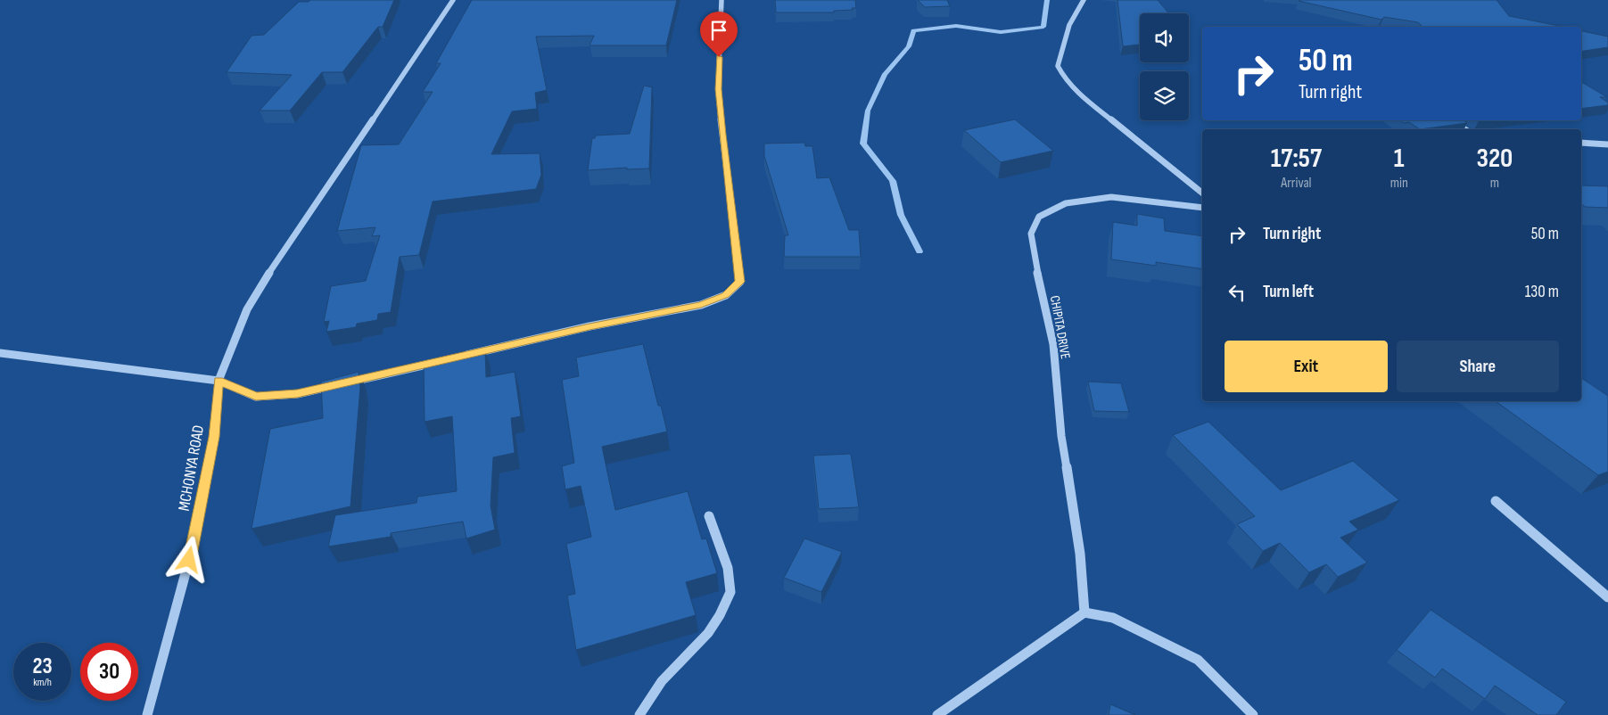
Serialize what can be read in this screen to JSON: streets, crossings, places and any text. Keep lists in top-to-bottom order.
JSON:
{
  "streets": {
    "street": ["CHIPITA DRIVE", "MCHONYA ROAD"]
  },
  "page": {
    "turn": ["50 m", "Turn right"],
    "eta": [
      "17:57",
      "Arrival",
      "1",
      "min",
      "320",
      "m"
    ],
    "list": [
      {
        "name": "Turn right",
        "value": "50 m"
      },
      {
        "name": "Turn left",
        "value": "130 m"
      }
    ],
    "buttons": ["Exit", "Share"],
    "speed": "23 km/h",
    "limit": "30"
  }
}
